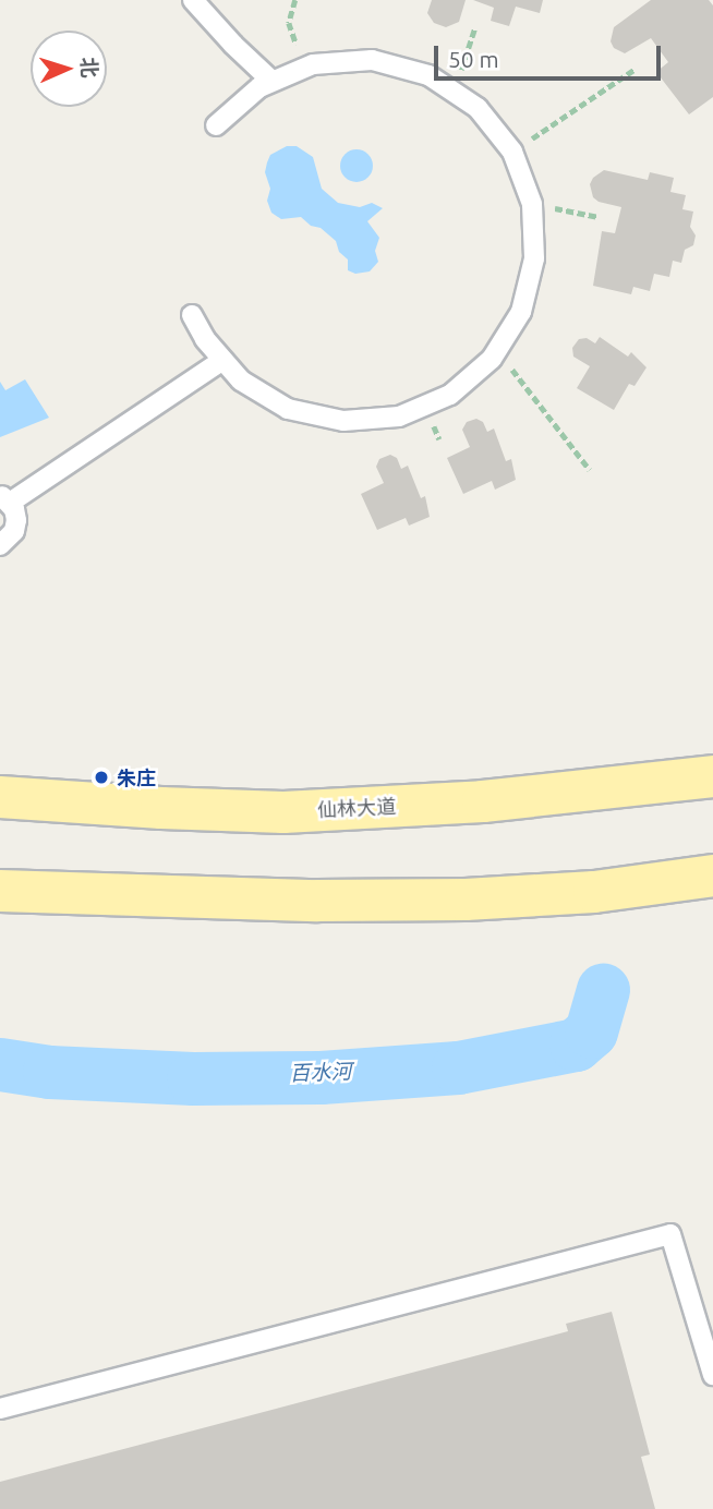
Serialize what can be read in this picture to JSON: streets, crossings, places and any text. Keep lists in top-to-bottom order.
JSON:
{
  "streets": {
    "main road": ["仙林大道"]
  },
  "water": ["百水河"],
  "places": ["朱庄"],
  "scale_bar": "50 m",
  "north": "right"
}
